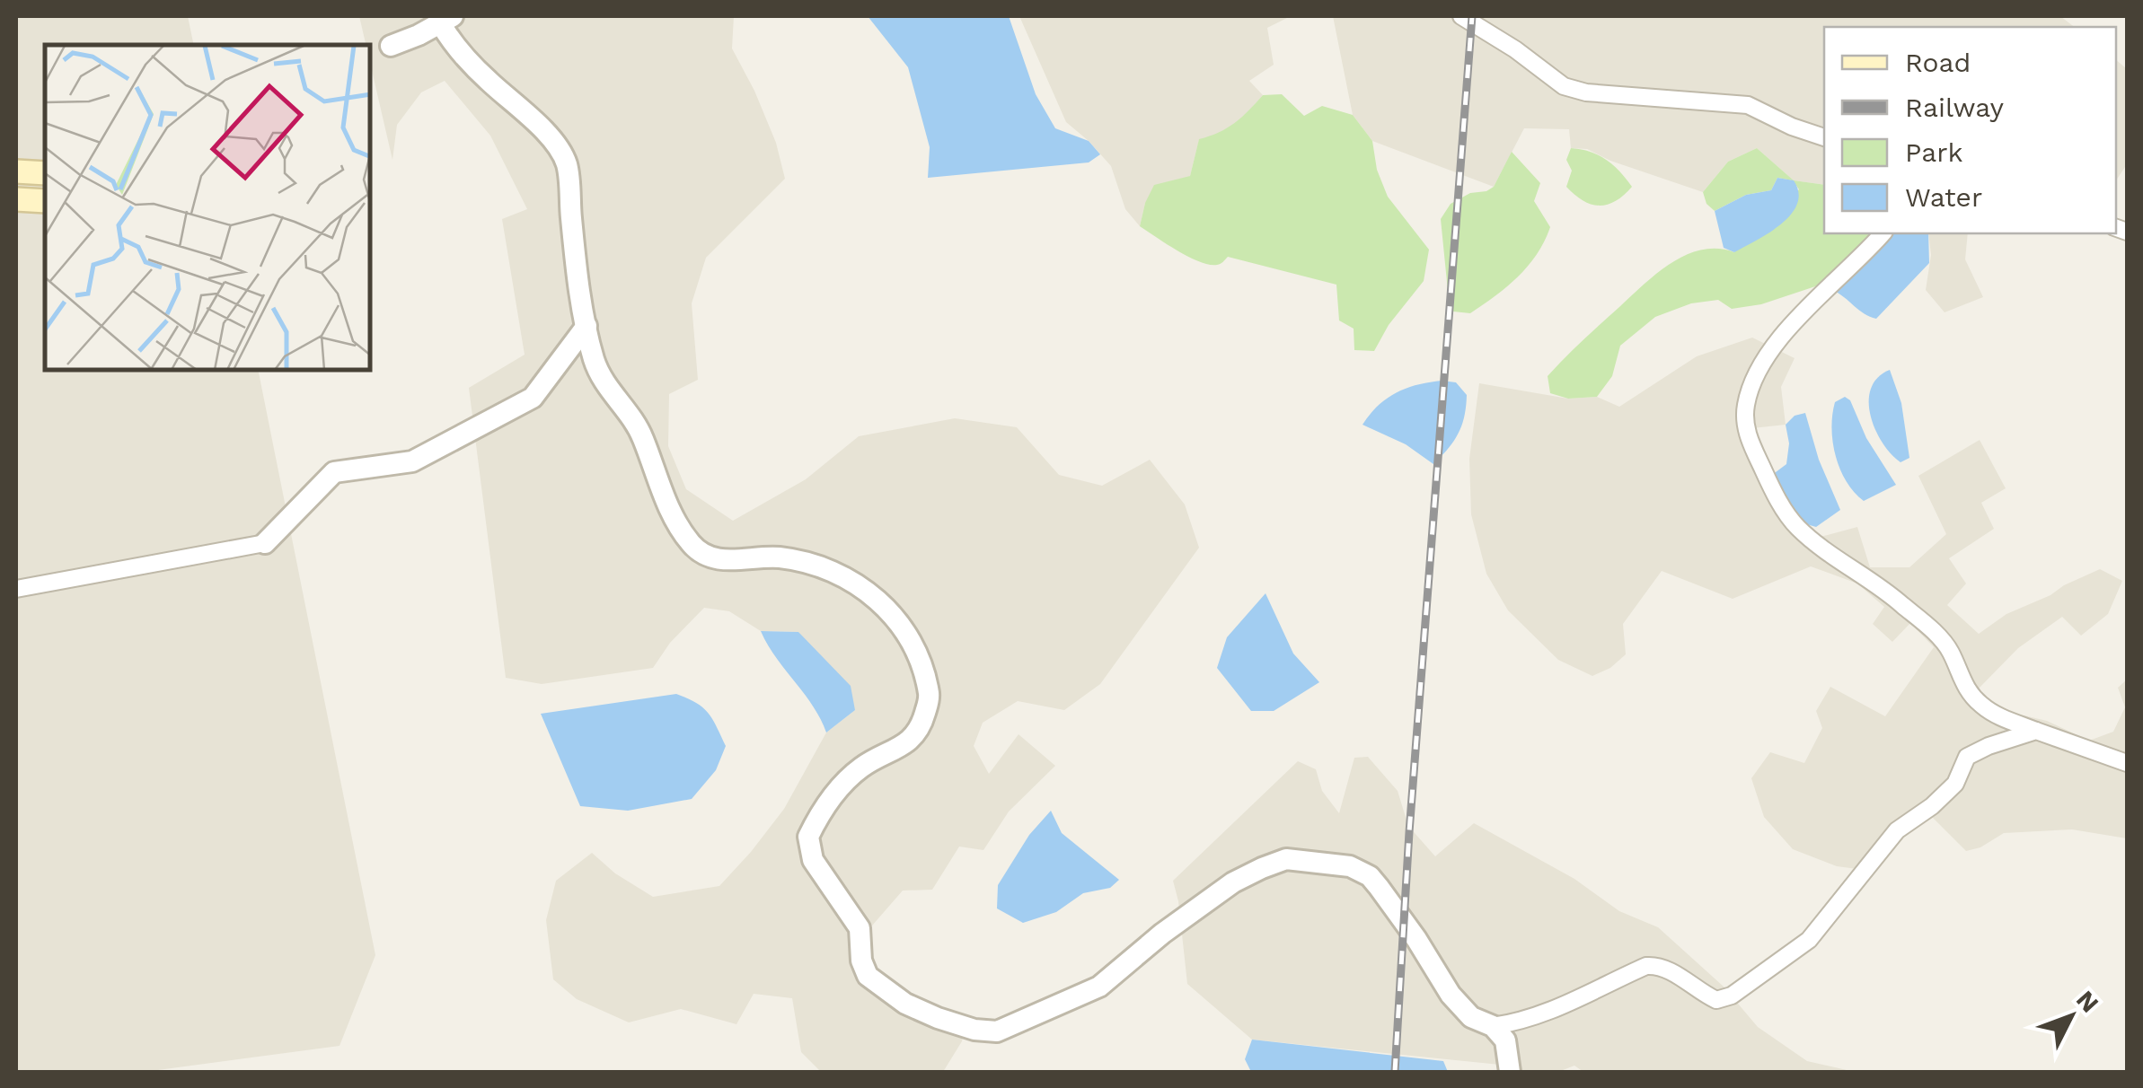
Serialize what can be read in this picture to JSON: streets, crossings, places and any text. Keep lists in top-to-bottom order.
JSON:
{
  "legend": [
    "Road",
    "Railway",
    "Park",
    "Water"
  ],
  "north": "top right"
}
